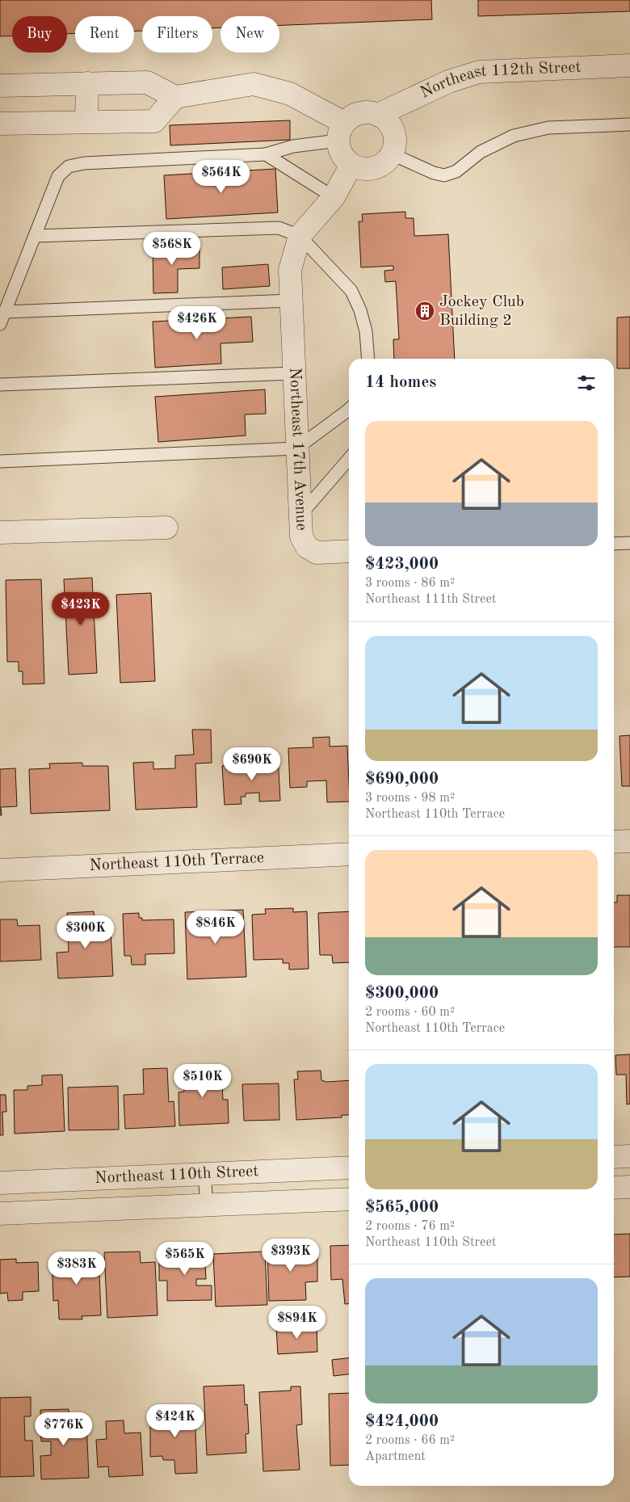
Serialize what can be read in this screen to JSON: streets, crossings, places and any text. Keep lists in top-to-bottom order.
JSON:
{
  "streets": {
    "street": [
      "Northeast 112th Street",
      "Northeast 17th Avenue",
      "Northeast 110th Terrace",
      "Northeast 110th Street"
    ]
  },
  "places": {
    "building": ["Jockey Club Building 2"]
  },
  "page": {
    "chip": [
      "Buy",
      "Rent",
      "Filters",
      "New"
    ],
    "price": [
      "$564K",
      "$568K",
      "$426K",
      "$423K",
      "$690K",
      "$846K",
      "$300K",
      "$510K",
      "$393K",
      "$565K",
      "$383K",
      "$894K",
      "$424K",
      "$776K"
    ],
    "heading": "14 homes",
    "list": [
      {
        "name": "$423,000",
        "note": "3 rooms · 86 m² · Northeast 111th Street"
      },
      {
        "name": "$690,000",
        "note": "3 rooms · 98 m² · Northeast 110th Terrace"
      },
      {
        "name": "$300,000",
        "note": "2 rooms · 60 m² · Northeast 110th Terrace"
      },
      {
        "name": "$565,000",
        "note": "2 rooms · 76 m² · Northeast 110th Street"
      },
      {
        "name": "$424,000",
        "note": "2 rooms · 66 m² · Apartment"
      }
    ]
  }
}
